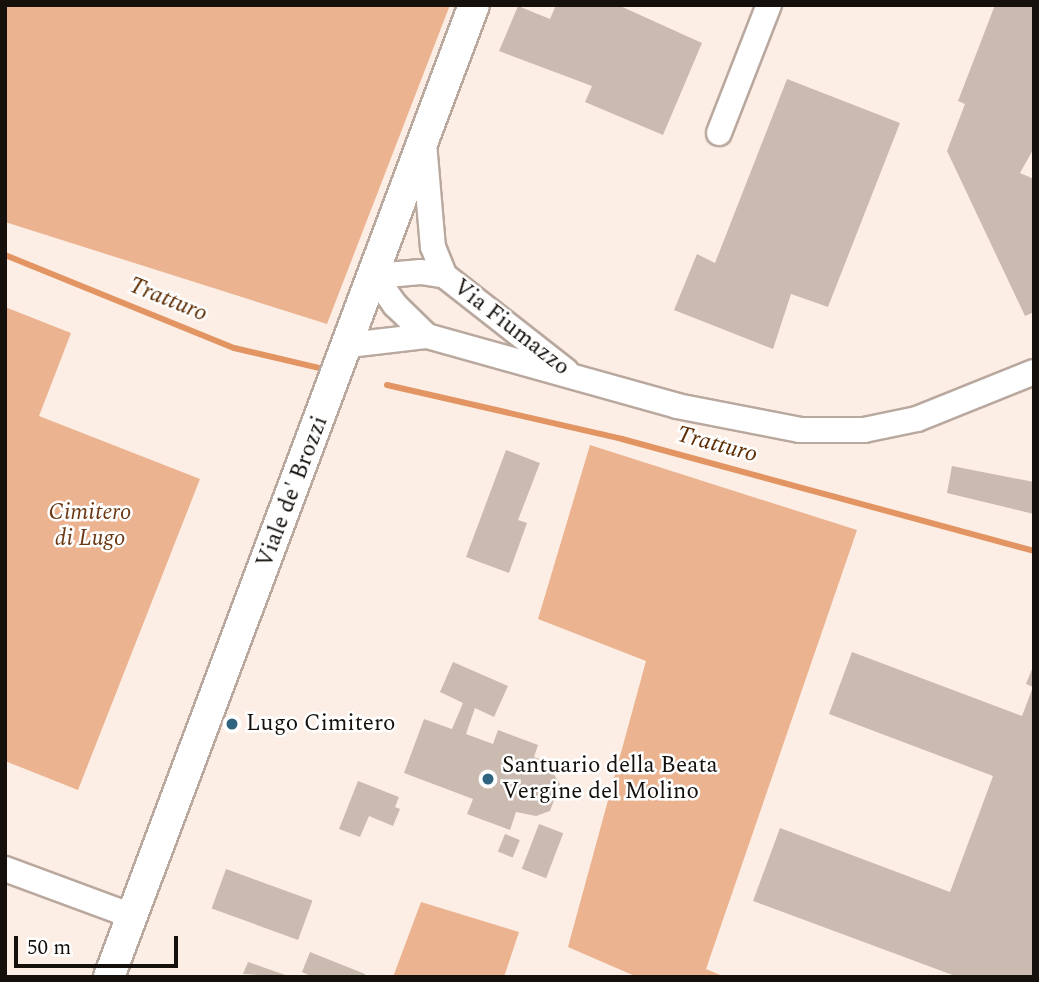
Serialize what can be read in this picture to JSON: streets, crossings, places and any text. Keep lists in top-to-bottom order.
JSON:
{
  "streets": {
    "street": ["Via Fiumazzo", "Viale de' Brozzi"]
  },
  "crossings": [
    ["Via Fiumazzo", "Viale de' Brozzi"]
  ],
  "water": ["Tratturo"],
  "parks": ["Cimitero di Lugo"],
  "places": ["Lugo Cimitero", "Santuario della Beata Vergine del Molino"],
  "scale_bar": "50 m"
}
